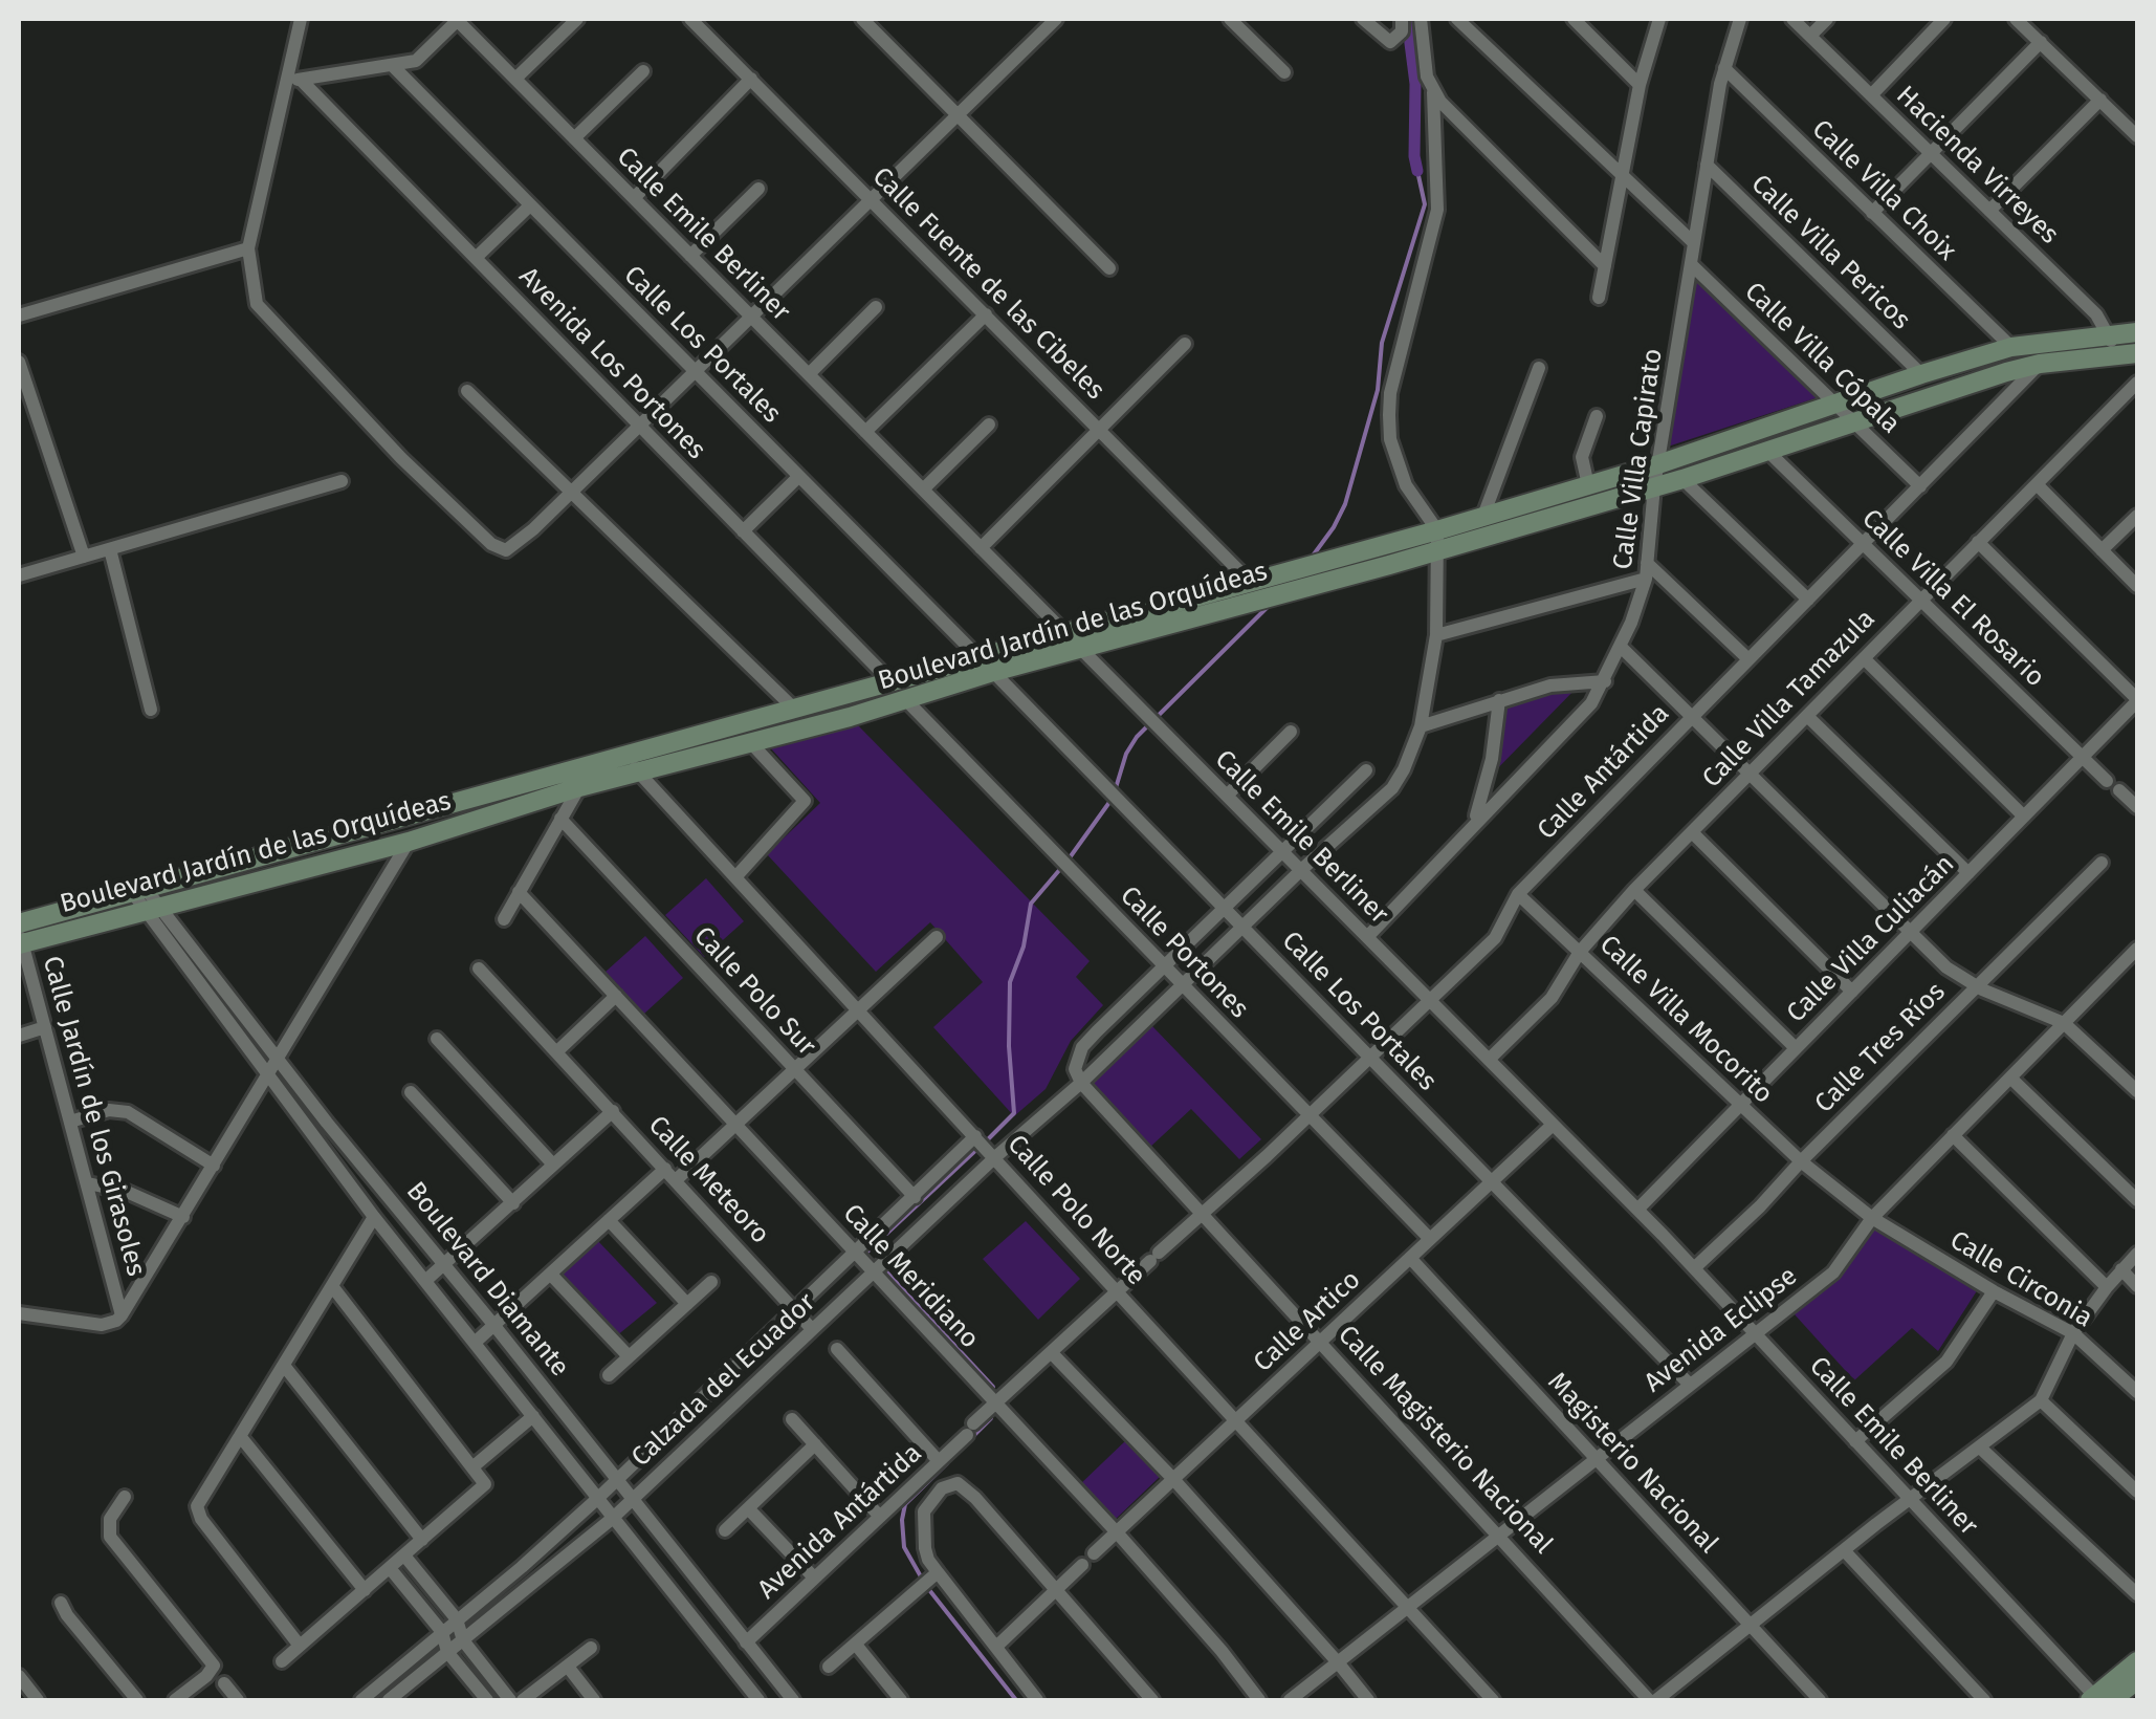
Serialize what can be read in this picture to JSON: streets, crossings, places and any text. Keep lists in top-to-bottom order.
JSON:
{
  "streets": {
    "street": [
      "Hacienda Virreyes",
      "Calle Villa Choix",
      "Calle Emile Berliner",
      "Calle Villa Pericos",
      "Calle Fuente de las Cibeles",
      "Calle Los Portales",
      "Calle Villa Cópala",
      "Avenida Los Portones",
      "Calle Villa Capirato",
      "Calle Villa El Rosario",
      "Boulevard Jardín de las Orquídeas",
      "Calle Villa Tamazula",
      "Calle Antártida",
      "Calle Villa Culiacán",
      "Calle Portones",
      "Calle Polo Sur",
      "Calle Villa Mocorito",
      "Calle Tres Ríos",
      "Calle Jardín de los Girasoles",
      "Calle Meteoro",
      "Calle Polo Norte",
      "Calle Meridiano",
      "Boulevard Diamante",
      "Calle Circonia",
      "Calle Artico",
      "Avenida Eclipse",
      "Calzada del Ecuador",
      "Calle Magisterio Nacional",
      "Magisterio Nacional",
      "Avenida Antártida"
    ]
  },
  "crossings": [
    ["Hacienda Virreyes", "Boulevard Jardín de las Orquídeas"],
    ["Calle Villa Choix", "Calle Villa Capirato"],
    ["Calle Villa Choix", "Boulevard Jardín de las Orquídeas"],
    ["Calle Emile Berliner", "Calle Villa Capirato"],
    ["Calle Emile Berliner", "Boulevard Jardín de las Orquídeas"],
    ["Calle Emile Berliner", "Calle Villa Tamazula"],
    ["Calle Emile Berliner", "Calle Antártida"],
    ["Calle Emile Berliner", "Calle Villa Culiacán"],
    ["Calle Emile Berliner", "Calle Tres Ríos"],
    ["Calle Emile Berliner", "Calle Artico"],
    ["Calle Emile Berliner", "Avenida Eclipse"],
    ["Calle Emile Berliner", "Calzada del Ecuador"],
    ["Calle Villa Pericos", "Calle Villa Capirato"],
    ["Calle Villa Pericos", "Boulevard Jardín de las Orquídeas"],
    ["Calle Fuente de las Cibeles", "Boulevard Jardín de las Orquídeas"],
    ["Calle Los Portales", "Boulevard Jardín de las Orquídeas"],
    ["Calle Los Portales", "Calle Antártida"],
    ["Calle Los Portales", "Calle Artico"],
    ["Calle Los Portales", "Avenida Eclipse"],
    ["Calle Los Portales", "Calzada del Ecuador"],
    ["Calle Villa Cópala", "Calle Villa Capirato"],
    ["Calle Villa Cópala", "Boulevard Jardín de las Orquídeas"],
    ["Calle Villa Cópala", "Calle Antártida"],
    ["Avenida Los Portones", "Boulevard Jardín de las Orquídeas"],
    ["Calle Villa Capirato", "Boulevard Jardín de las Orquídeas"],
    ["Calle Villa El Rosario", "Boulevard Jardín de las Orquídeas"],
    ["Calle Villa El Rosario", "Calle Villa Tamazula"],
    ["Calle Villa El Rosario", "Calle Antártida"],
    ["Calle Villa El Rosario", "Calle Villa Culiacán"],
    ["Boulevard Jardín de las Orquídeas", "Calle Antártida"],
    ["Boulevard Jardín de las Orquídeas", "Calle Portones"],
    ["Boulevard Jardín de las Orquídeas", "Calle Jardín de los Girasoles"],
    ["Boulevard Jardín de las Orquídeas", "Calle Polo Norte"],
    ["Boulevard Jardín de las Orquídeas", "Boulevard Diamante"],
    ["Boulevard Jardín de las Orquídeas", "Calzada del Ecuador"],
    ["Calle Villa Tamazula", "Calle Villa Mocorito"],
    ["Calle Antártida", "Calle Portones"],
    ["Calle Antártida", "Calle Villa Mocorito"],
    ["Calle Antártida", "Calle Magisterio Nacional"],
    ["Calle Antártida", "Avenida Antártida"],
    ["Calle Villa Culiacán", "Calle Villa Mocorito"],
    ["Calle Portones", "Calle Artico"],
    ["Calle Portones", "Calzada del Ecuador"],
    ["Calle Polo Sur", "Calzada del Ecuador"],
    ["Calle Villa Mocorito", "Calle Tres Ríos"],
    ["Calle Villa Mocorito", "Calle Circonia"],
    ["Calle Villa Mocorito", "Avenida Eclipse"],
    ["Calle Meteoro", "Boulevard Diamante"],
    ["Calle Meteoro", "Calzada del Ecuador"],
    ["Calle Polo Norte", "Calle Artico"],
    ["Calle Polo Norte", "Avenida Eclipse"],
    ["Calle Polo Norte", "Calzada del Ecuador"],
    ["Calle Polo Norte", "Avenida Antártida"],
    ["Calle Meridiano", "Calle Artico"],
    ["Calle Meridiano", "Calzada del Ecuador"],
    ["Calle Meridiano", "Avenida Antártida"],
    ["Boulevard Diamante", "Calzada del Ecuador"],
    ["Boulevard Diamante", "Avenida Antártida"],
    ["Calle Circonia", "Avenida Eclipse"],
    ["Calle Artico", "Calle Magisterio Nacional"],
    ["Calle Artico", "Magisterio Nacional"],
    ["Avenida Eclipse", "Calle Magisterio Nacional"],
    ["Avenida Eclipse", "Magisterio Nacional"],
    ["Calle Magisterio Nacional", "Avenida Antártida"]
  ]
}
